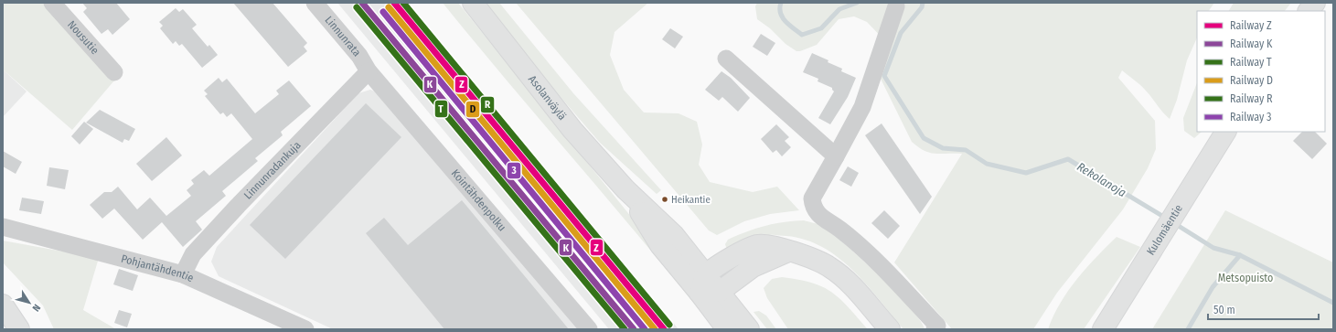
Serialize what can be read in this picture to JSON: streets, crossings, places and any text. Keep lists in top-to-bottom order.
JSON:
{
  "streets": {
    "main road": ["Asolanväylä", "Kulomäentie"],
    "street": [
      "Linnunrata",
      "Nousutie",
      "Linnunradankuja",
      "Kointähdenpolku",
      "Pohjantähdentie"
    ]
  },
  "crossings": [
    ["Linnunrata", "Linnunradankuja"],
    ["Linnunrata", "Kointähdenpolku"],
    ["Linnunradankuja", "Kointähdenpolku"],
    ["Linnunradankuja", "Pohjantähdentie"]
  ],
  "water": ["Rekolanoja"],
  "parks": ["Metsopuisto"],
  "places": ["Heikantie"],
  "lines": [
    "rail line Z",
    "rail line K",
    "rail line R",
    "rail line T",
    "rail line D",
    "rail line 3"
  ],
  "legend": [
    "Railway Z",
    "Railway K",
    "Railway T",
    "Railway D",
    "Railway R",
    "Railway 3"
  ],
  "scale_bar": "50 m",
  "north": "bottom right"
}
